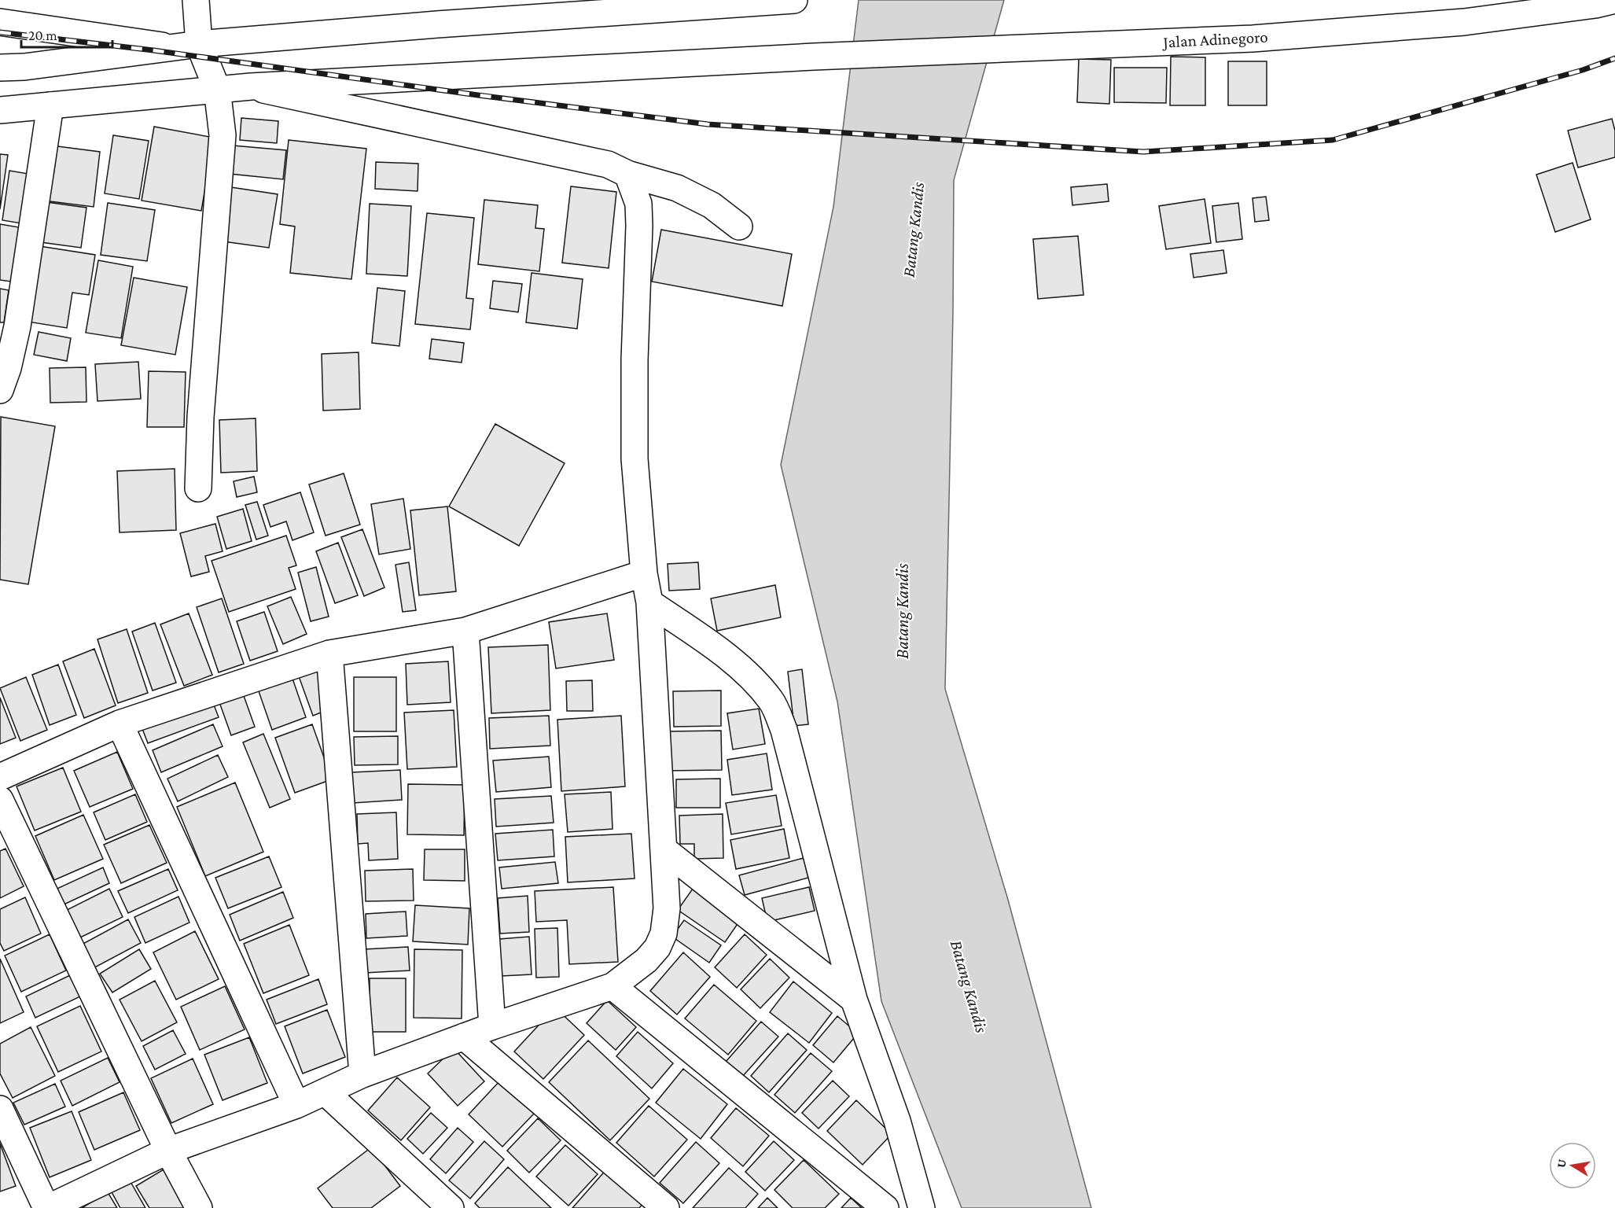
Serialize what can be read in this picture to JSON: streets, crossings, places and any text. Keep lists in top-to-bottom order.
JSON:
{
  "streets": {
    "main road": ["Jalan Adinegoro"]
  },
  "water": ["Batang Kandis"],
  "scale_bar": "20 m",
  "north": "left"
}
